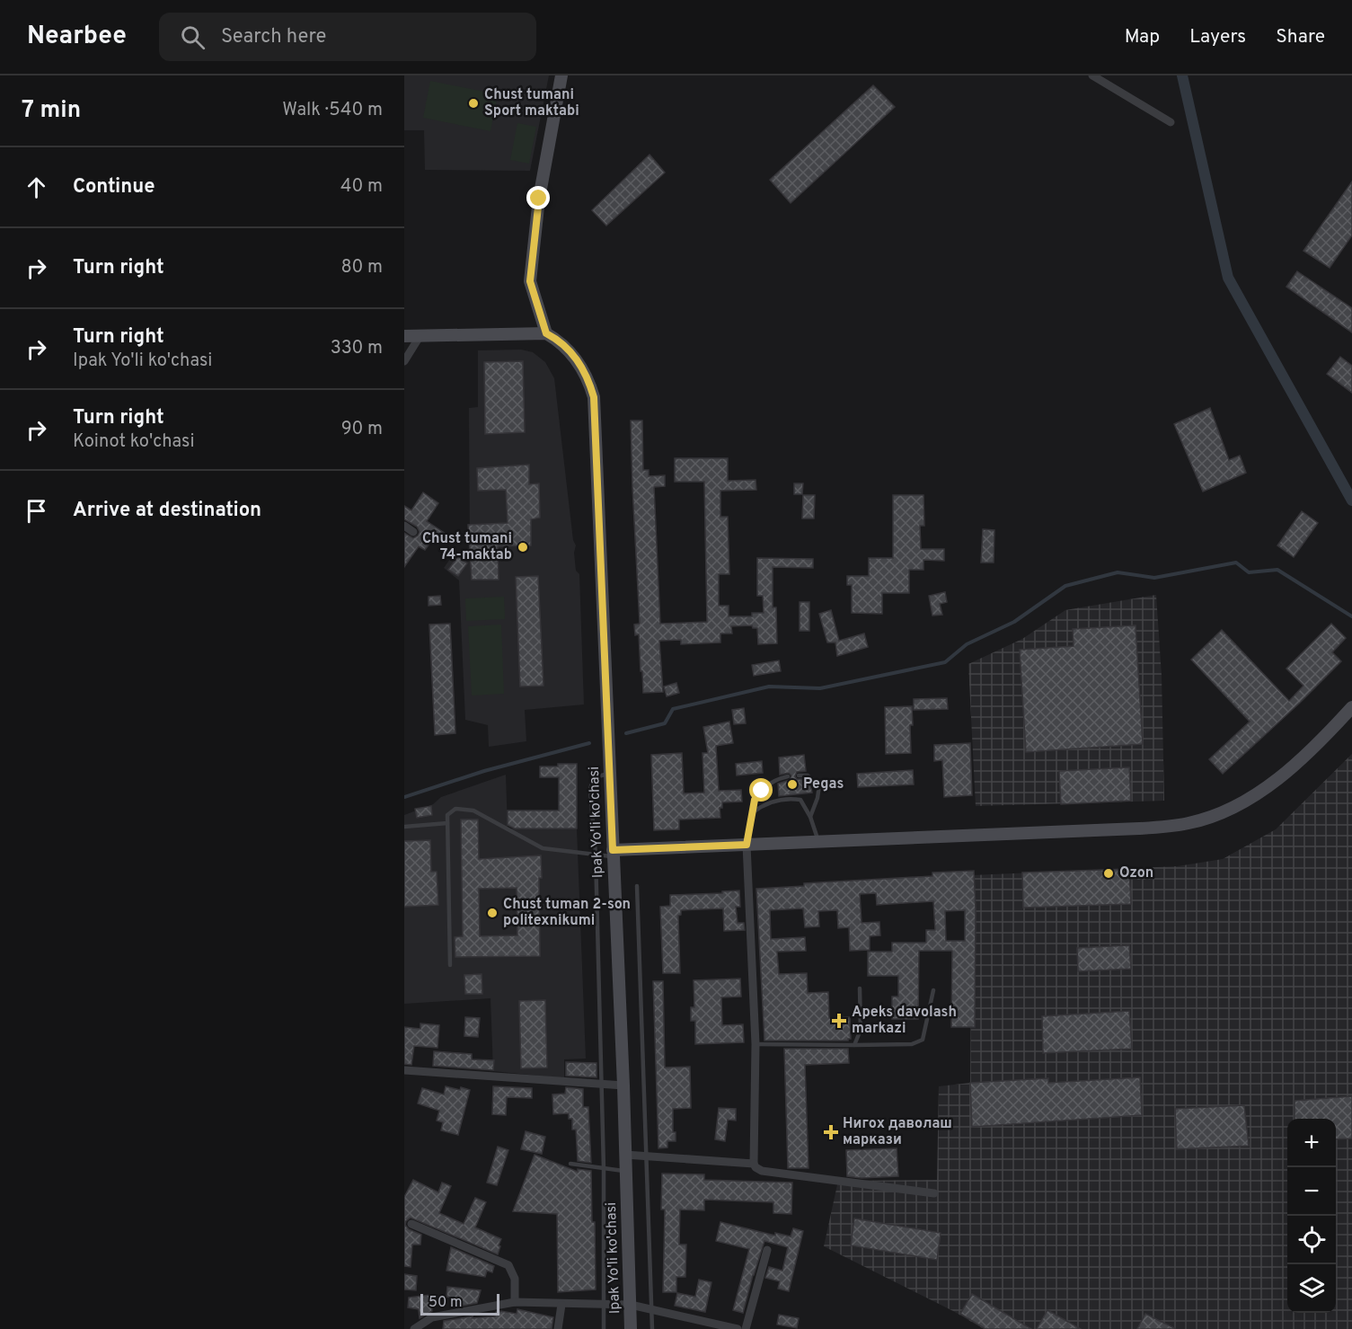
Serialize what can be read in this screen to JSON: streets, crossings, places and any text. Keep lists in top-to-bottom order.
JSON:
{
  "streets": {
    "main road": ["Ipak Yo'li ko'chasi"]
  },
  "places": {
    "other": [
      "Chust tumani Sport maktabi",
      "Chust tumani 74-maktab",
      "Pegas",
      "Ozon",
      "Chust tuman 2-son politexnikumi"
    ],
    "health": ["Apeks davolash markazi", "Нигох даволаш маркази"]
  },
  "scale_bar": "50 m",
  "page": {
    "header": "Nearbee",
    "search": "Search here",
    "nav": ["Map", "Layers", "Share"],
    "heading": ["7 min", "Walk · 540 m"],
    "list": [
      ["Continue", "40 m"],
      ["Turn right", "80 m"],
      ["Turn right", "Ipak Yo'li ko'chasi", "330 m"],
      ["Turn right", "Koinot ko'chasi", "90 m"],
      "Arrive at destination"
    ],
    "map_buttons": ["+", "−"],
    "scale": "50 m"
  }
}
